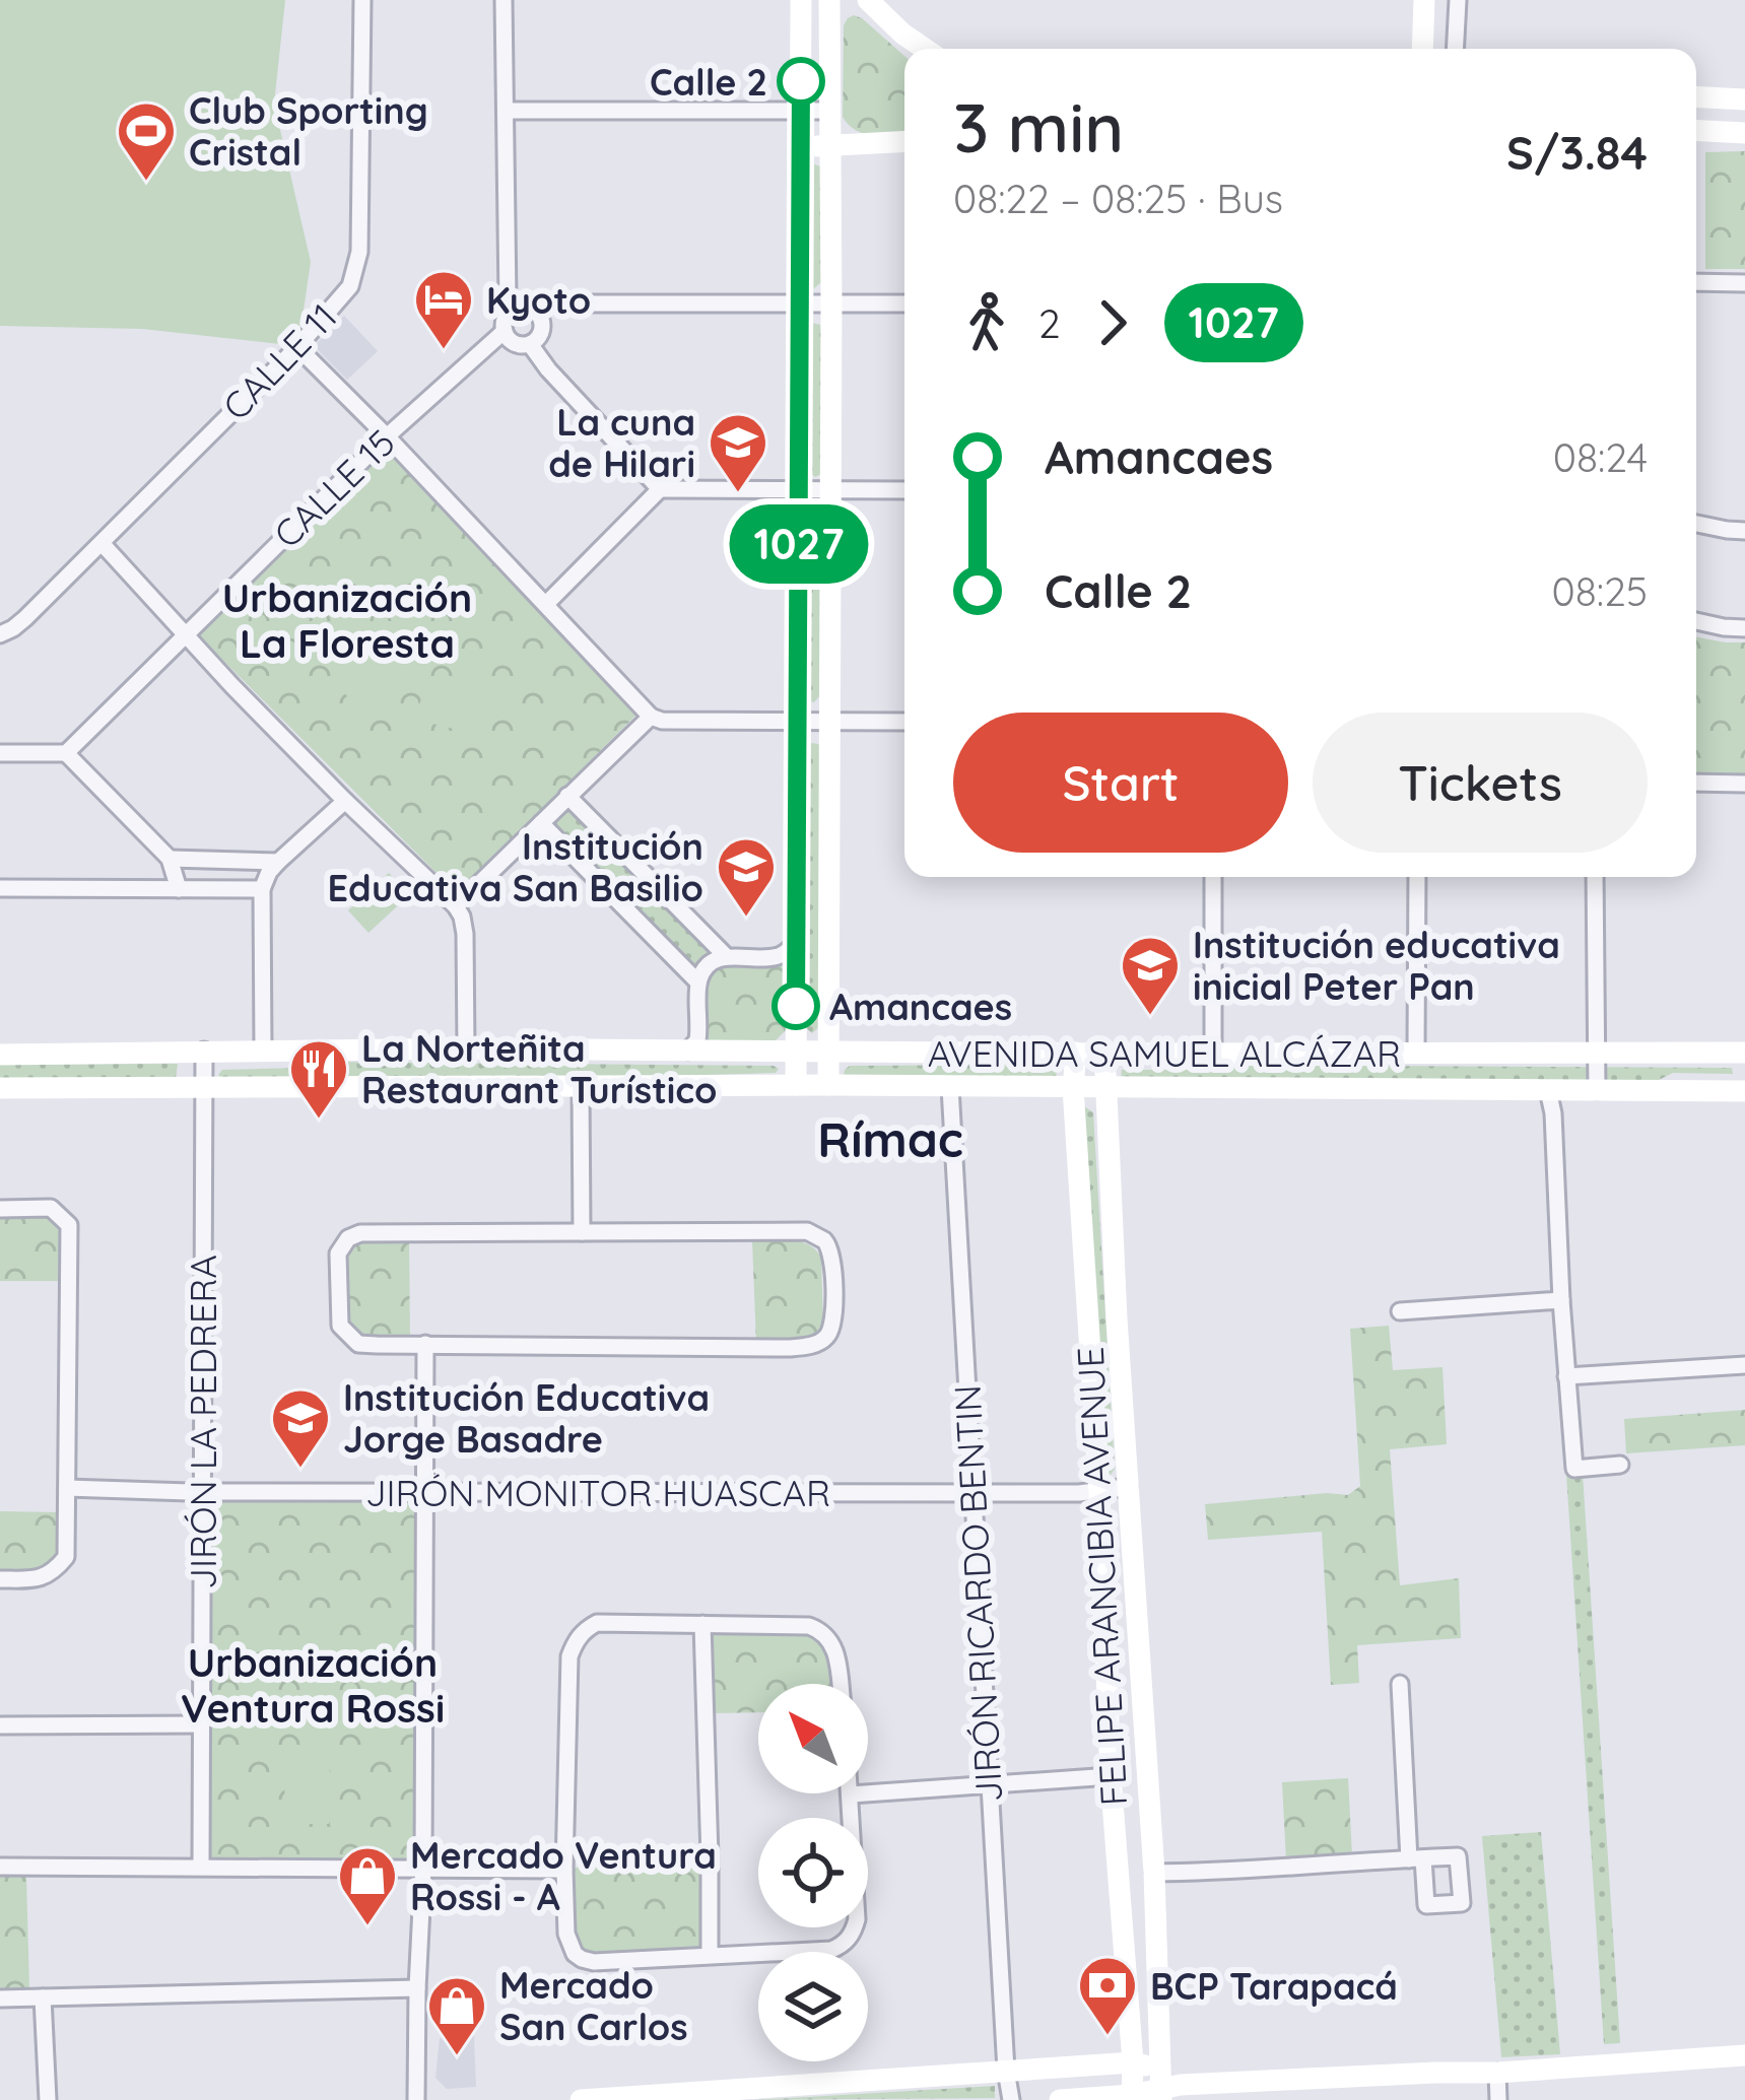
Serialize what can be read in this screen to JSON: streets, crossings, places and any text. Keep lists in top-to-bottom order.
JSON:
{
  "streets": {
    "main road": ["AVENIDA SAMUEL ALCÁZAR", "FELIPE ARANCIBIA AVENUE"],
    "street": [
      "CALLE 11",
      "CALLE 15",
      "JIRÓN LA PEDRERA",
      "JIRÓN MONITOR HUASCAR",
      "JIRÓN RICARDO BENTIN"
    ]
  },
  "crossings": [
    ["AVENIDA SAMUEL ALCÁZAR", "JIRÓN LA PEDRERA"],
    ["AVENIDA SAMUEL ALCÁZAR", "FELIPE ARANCIBIA AVENUE"],
    ["AVENIDA SAMUEL ALCÁZAR", "JIRÓN RICARDO BENTIN"],
    ["JIRÓN LA PEDRERA", "JIRÓN MONITOR HUASCAR"],
    ["JIRÓN MONITOR HUASCAR", "FELIPE ARANCIBIA AVENUE"],
    ["JIRÓN MONITOR HUASCAR", "JIRÓN RICARDO BENTIN"]
  ],
  "districts": ["Urbanización La Floresta", "Rímac", "Urbanización Ventura Rossi"],
  "places": {
    "other": ["Calle 2", "Amancaes"],
    "sports": ["Club Sporting Cristal"],
    "hotel": ["Kyoto"],
    "school or university": [
      "La cuna de Hilari",
      "Institución Educativa San Basilio",
      "Institución educativa inicial Peter Pan",
      "Institución Educativa Jorge Basadre"
    ],
    "restaurant": ["La Norteñita Restaurant Turístico"],
    "shop": ["Mercado Ventura Rossi - A", "Mercado San Carlos"],
    "bank": ["BCP Tarapacá"]
  },
  "lines": ["bus line 1027"],
  "north": "top left",
  "page": {
    "on_map": "1027",
    "heading": ["3 min", "08:22 – 08:25 · Bus", "S/3.84"],
    "legs": ["2", "1027"],
    "list": [
      {
        "name": "Amancaes",
        "value": "08:24"
      },
      {
        "name": "Calle 2",
        "value": "08:25"
      }
    ],
    "buttons": ["Start", "Tickets"]
  }
}
